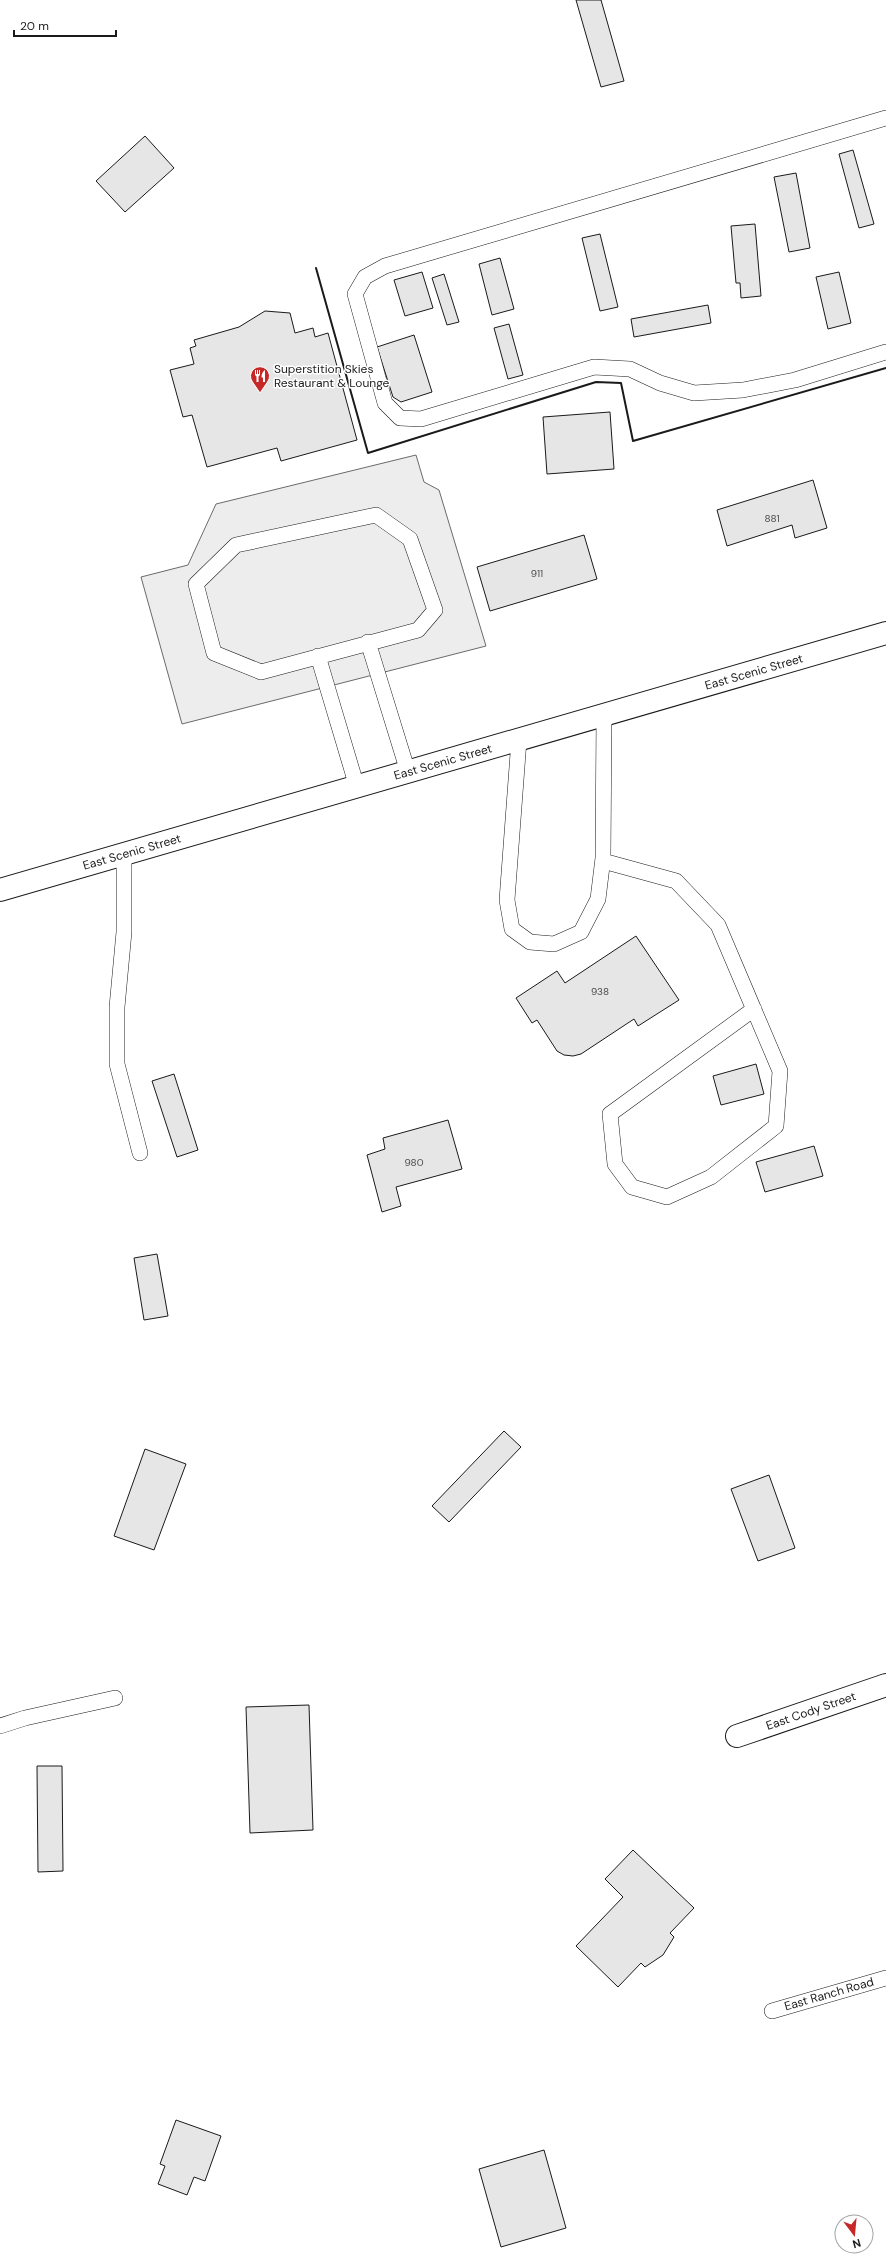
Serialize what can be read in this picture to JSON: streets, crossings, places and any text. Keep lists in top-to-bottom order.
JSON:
{
  "streets": {
    "street": ["East Scenic Street", "East Cody Street"],
    "lane": ["East Ranch Road"]
  },
  "places": {
    "restaurant": ["Superstition Skies Restaurant & Lounge"]
  },
  "house_numbers": [
    "881",
    "911",
    "938",
    "980"
  ],
  "scale_bar": "20 m",
  "north": "bottom"
}
